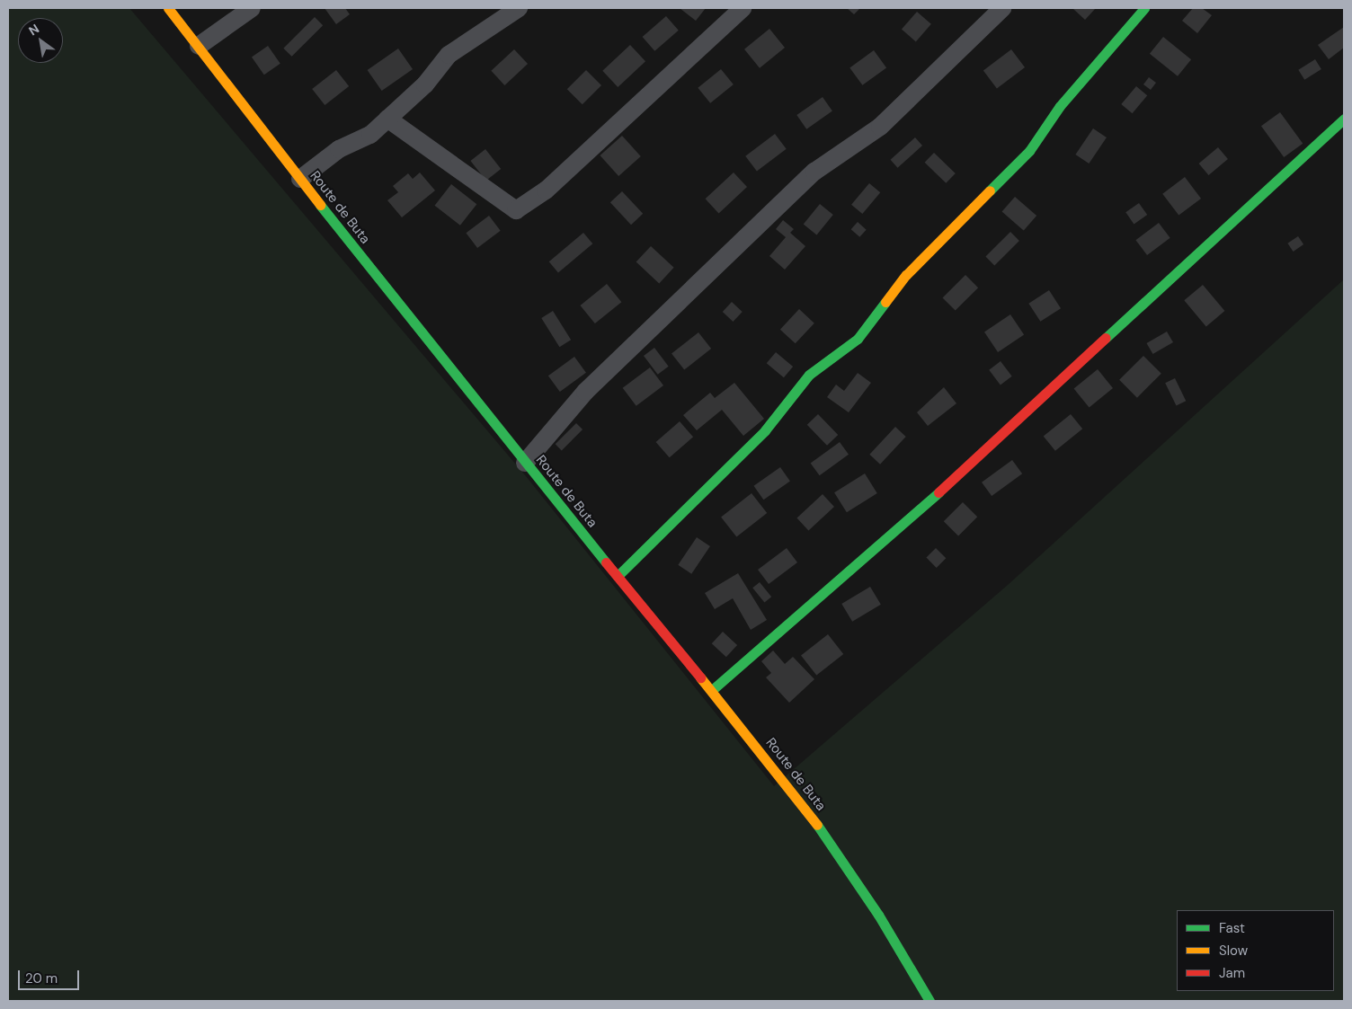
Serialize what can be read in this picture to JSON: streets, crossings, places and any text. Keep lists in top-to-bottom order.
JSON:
{
  "streets": {
    "main road": ["Route de Buta"]
  },
  "legend": ["Fast", "Slow", "Jam"],
  "scale_bar": "20 m",
  "north": "top left"
}
